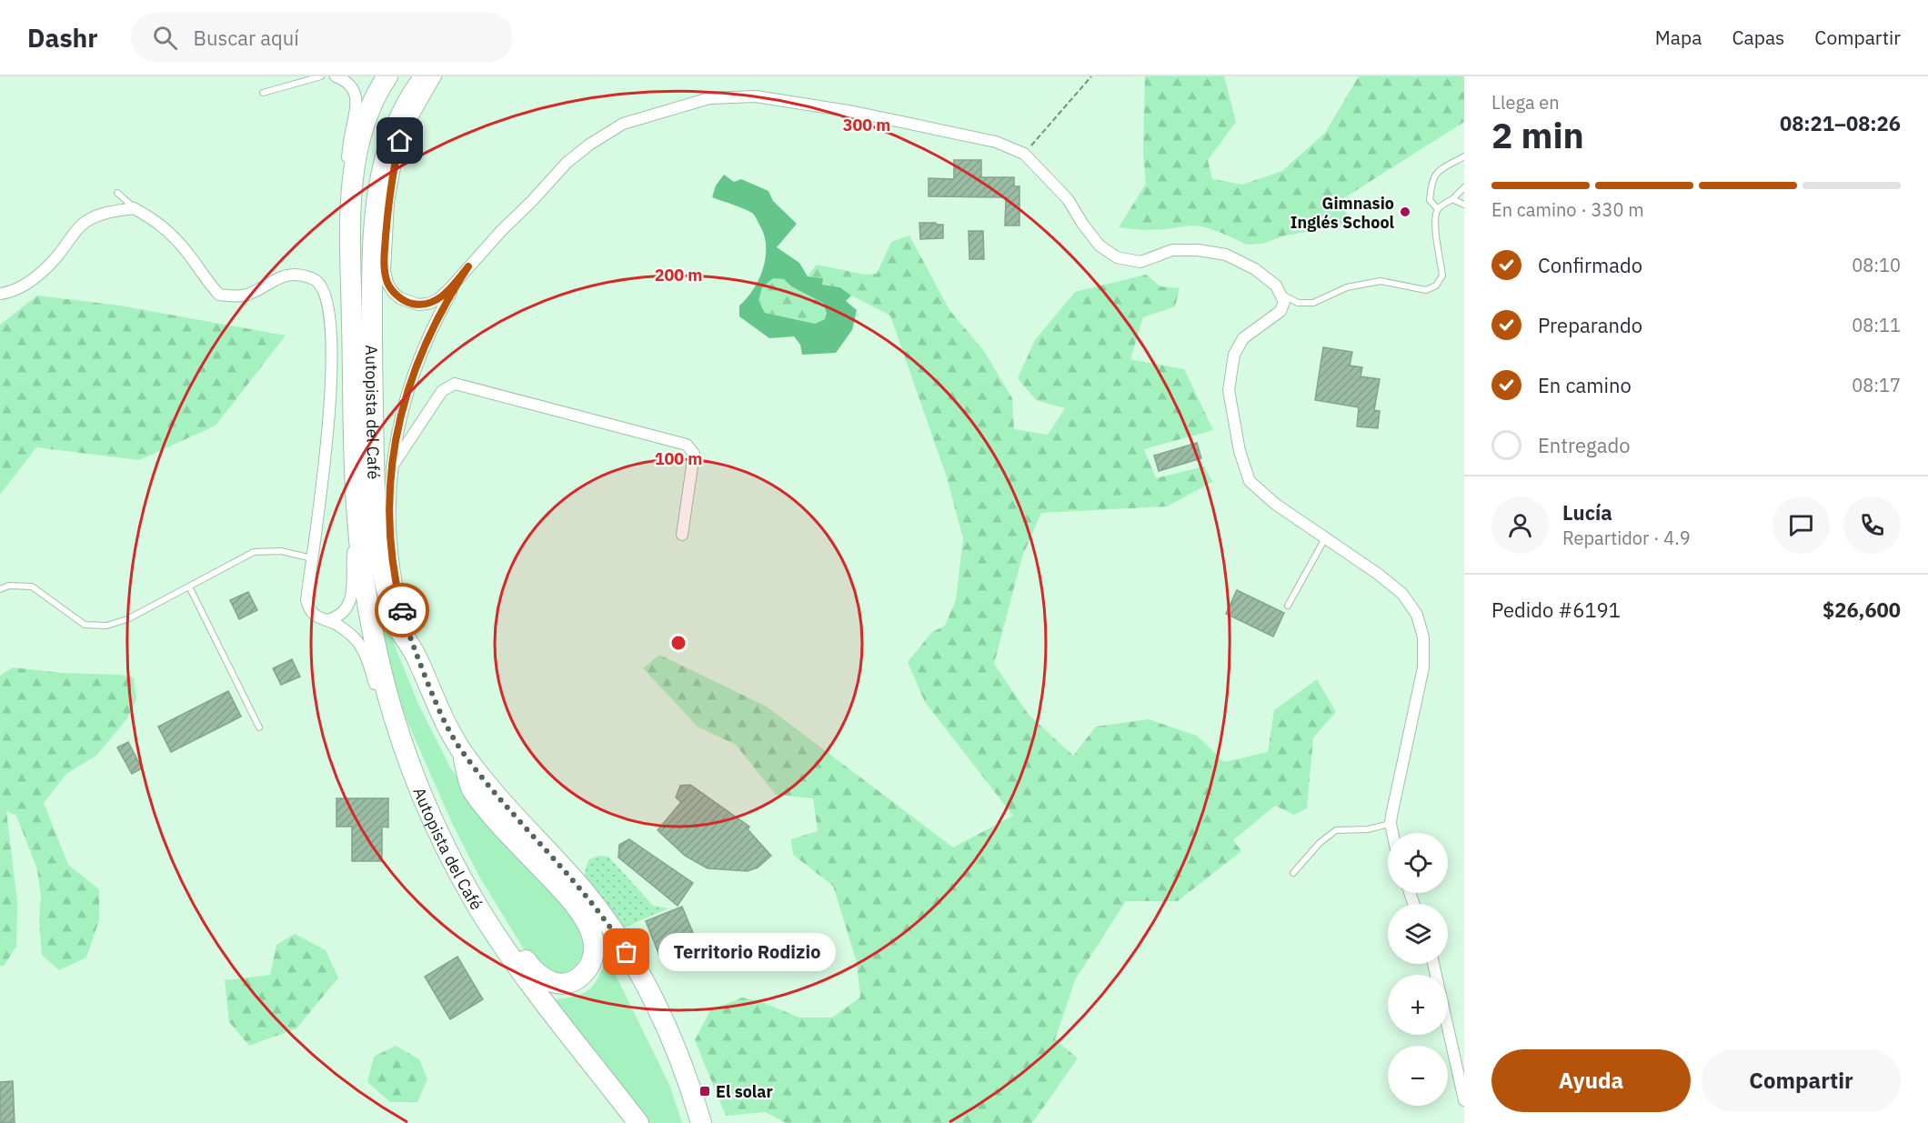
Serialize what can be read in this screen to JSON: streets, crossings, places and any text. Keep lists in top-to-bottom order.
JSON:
{
  "streets": {
    "highway": ["Autopista del Café"]
  },
  "places": {
    "other": ["Gimnasio Inglés School", "Territorio Rodizio"],
    "transit": ["El solar"]
  },
  "page": {
    "header": "Dashr",
    "search": "Buscar aquí",
    "nav": ["Mapa", "Capas", "Compartir"],
    "heading": ["2 min", "Llega en", "08:21–08:26"],
    "panel": [
      "Lucía",
      "Repartidor · 4.9",
      "Pedido #6191",
      "$26,600"
    ],
    "bar": "En camino · 330 m",
    "list": [
      ["Confirmado", "08:10"],
      ["Preparando", "08:11"],
      ["En camino", "08:17"],
      "Entregado"
    ],
    "map_buttons": ["+", "−"],
    "bubble": "Territorio Rodizio",
    "buttons": ["Ayuda", "Compartir"]
  },
  "rings": ["300 m", "200 m", "100 m"]
}
